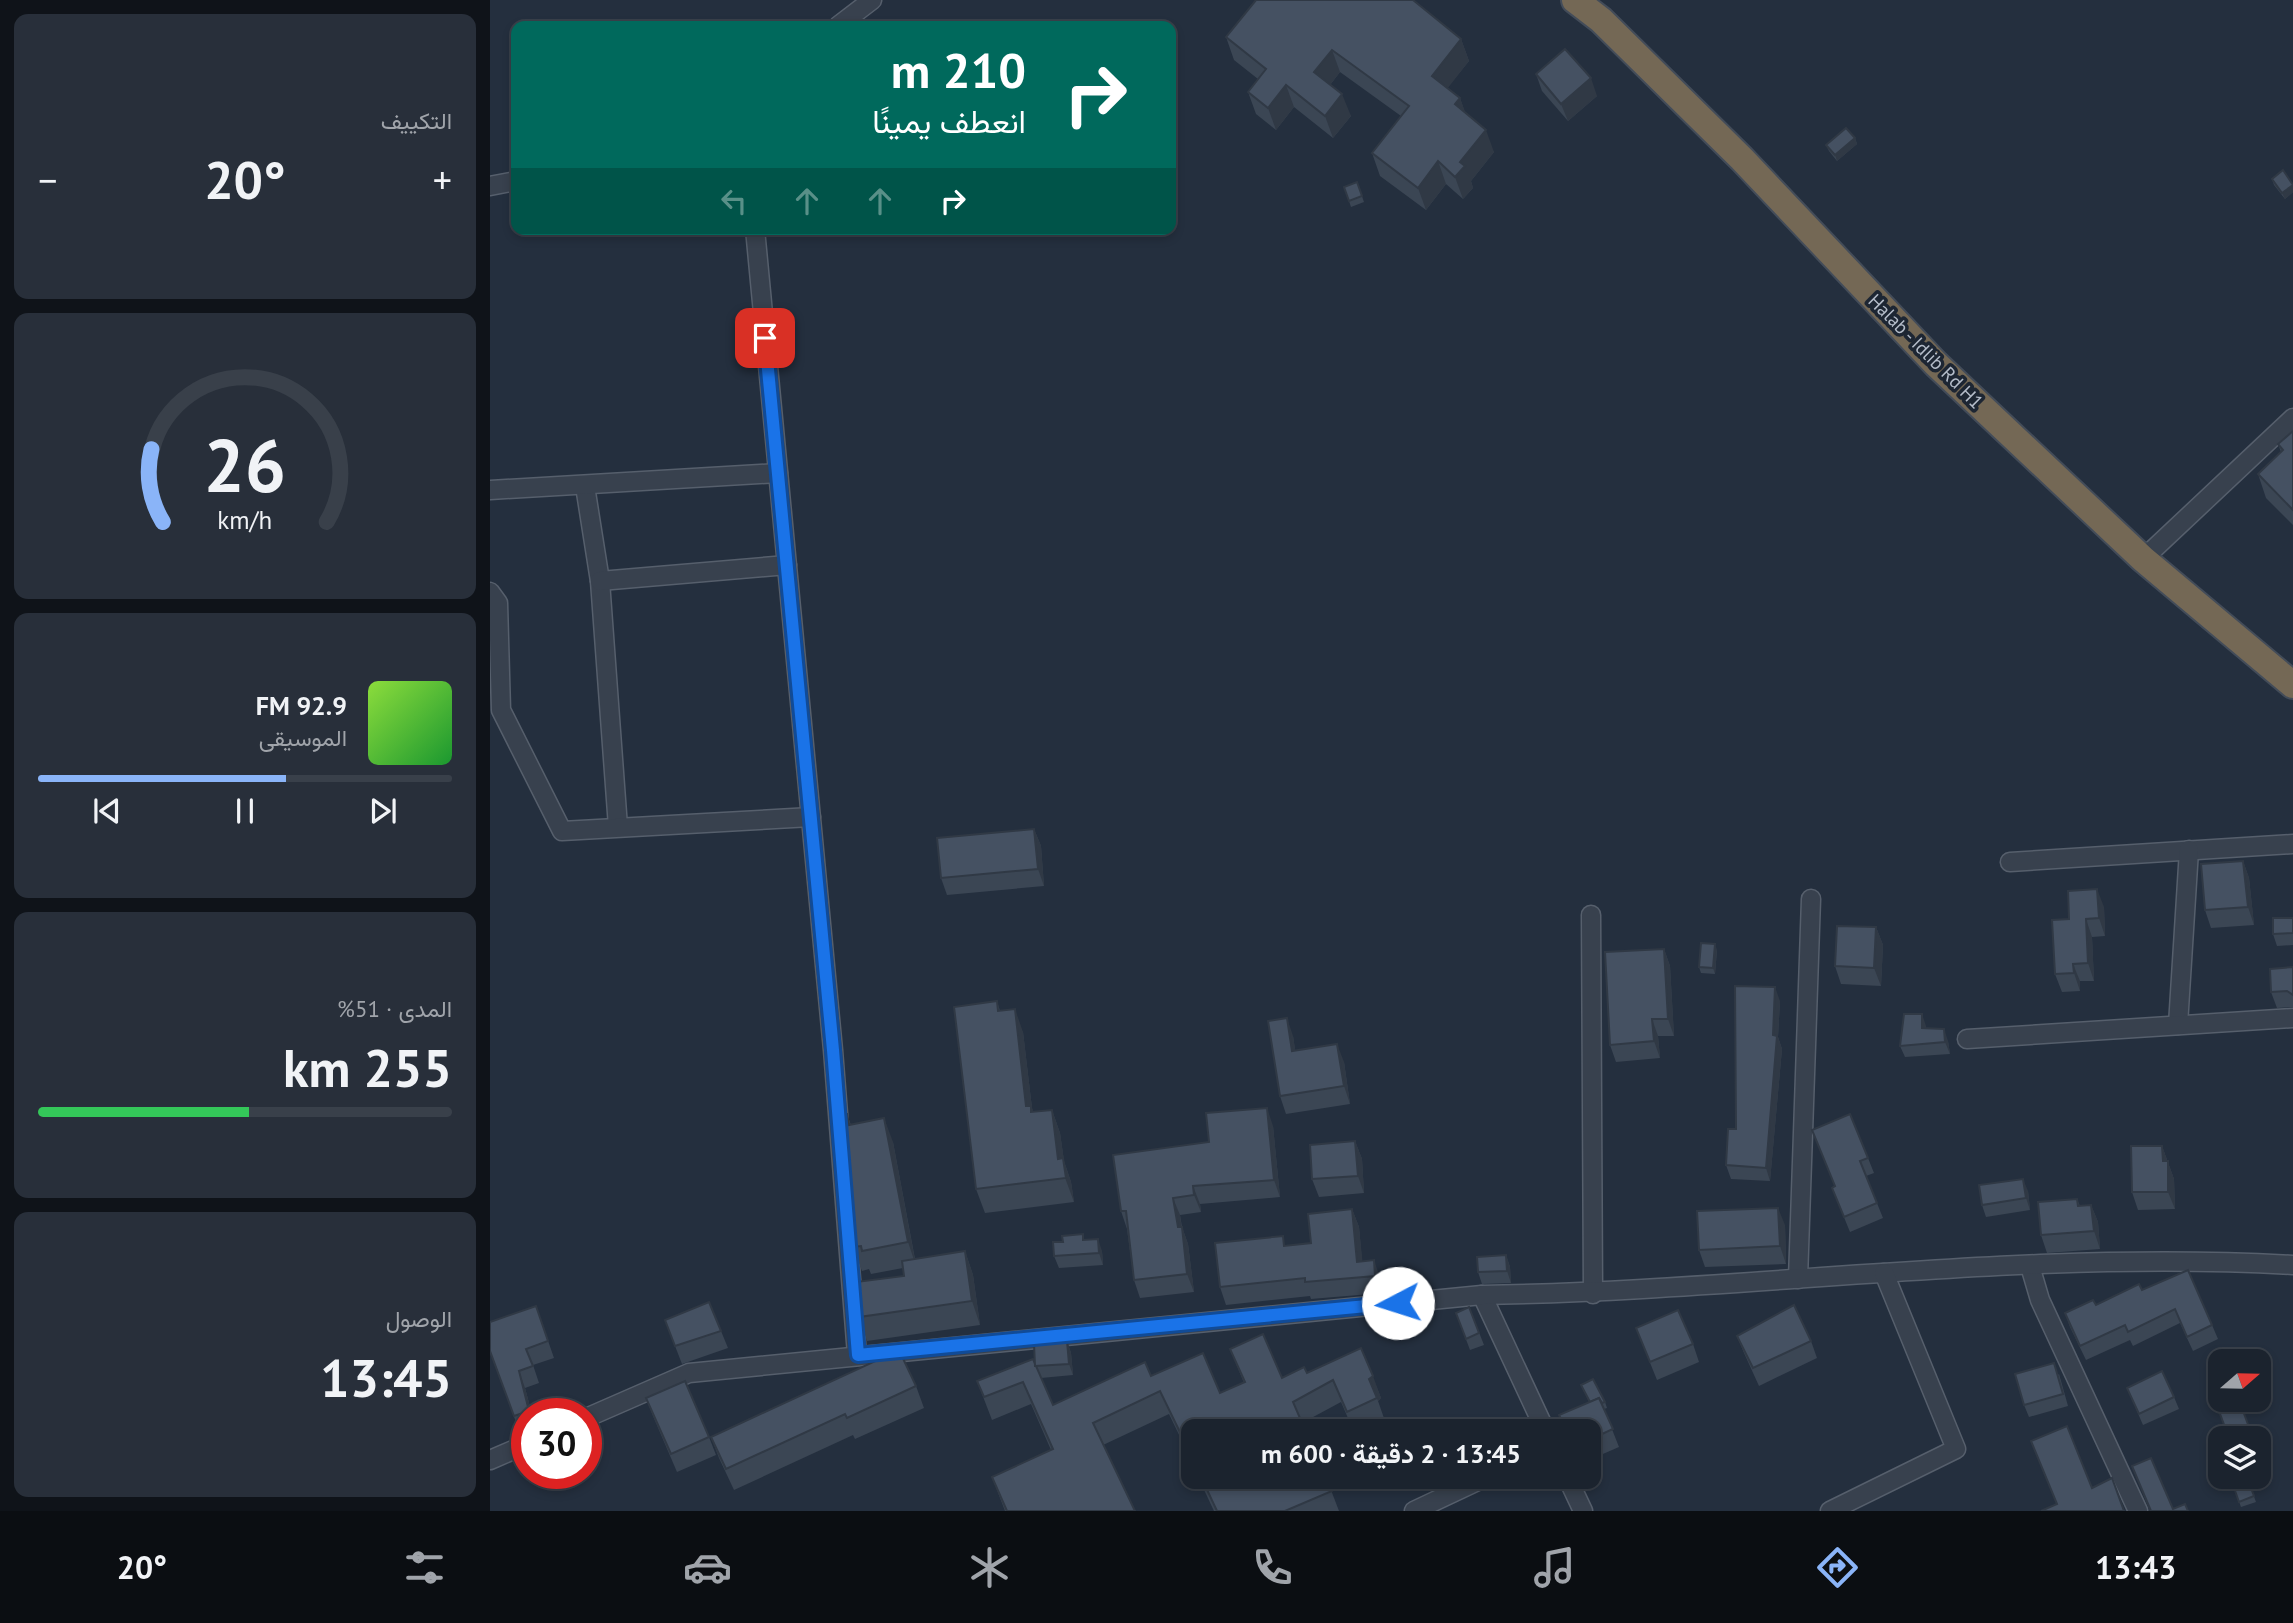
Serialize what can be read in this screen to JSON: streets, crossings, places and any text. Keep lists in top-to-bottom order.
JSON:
{
  "streets": {
    "highway": ["Halab - Idlib Rd H1"]
  },
  "north": "right",
  "page": {
    "tile": [
      "التكييف",
      ["المدى · 51%", "255 km"],
      ["الوصول", "13:45"]
    ],
    "turn": ["210 m", "انعطف يمينًا"],
    "heat": ["−", "20°", "+"],
    "song": ["92.9 FM", "الموسيقى"],
    "limit": "30",
    "trip": "13:45 · 2 دقيقة · 600 m",
    "tabs": ["13:43", "20°"],
    "gauge": ["26", "km/h"]
  }
}
